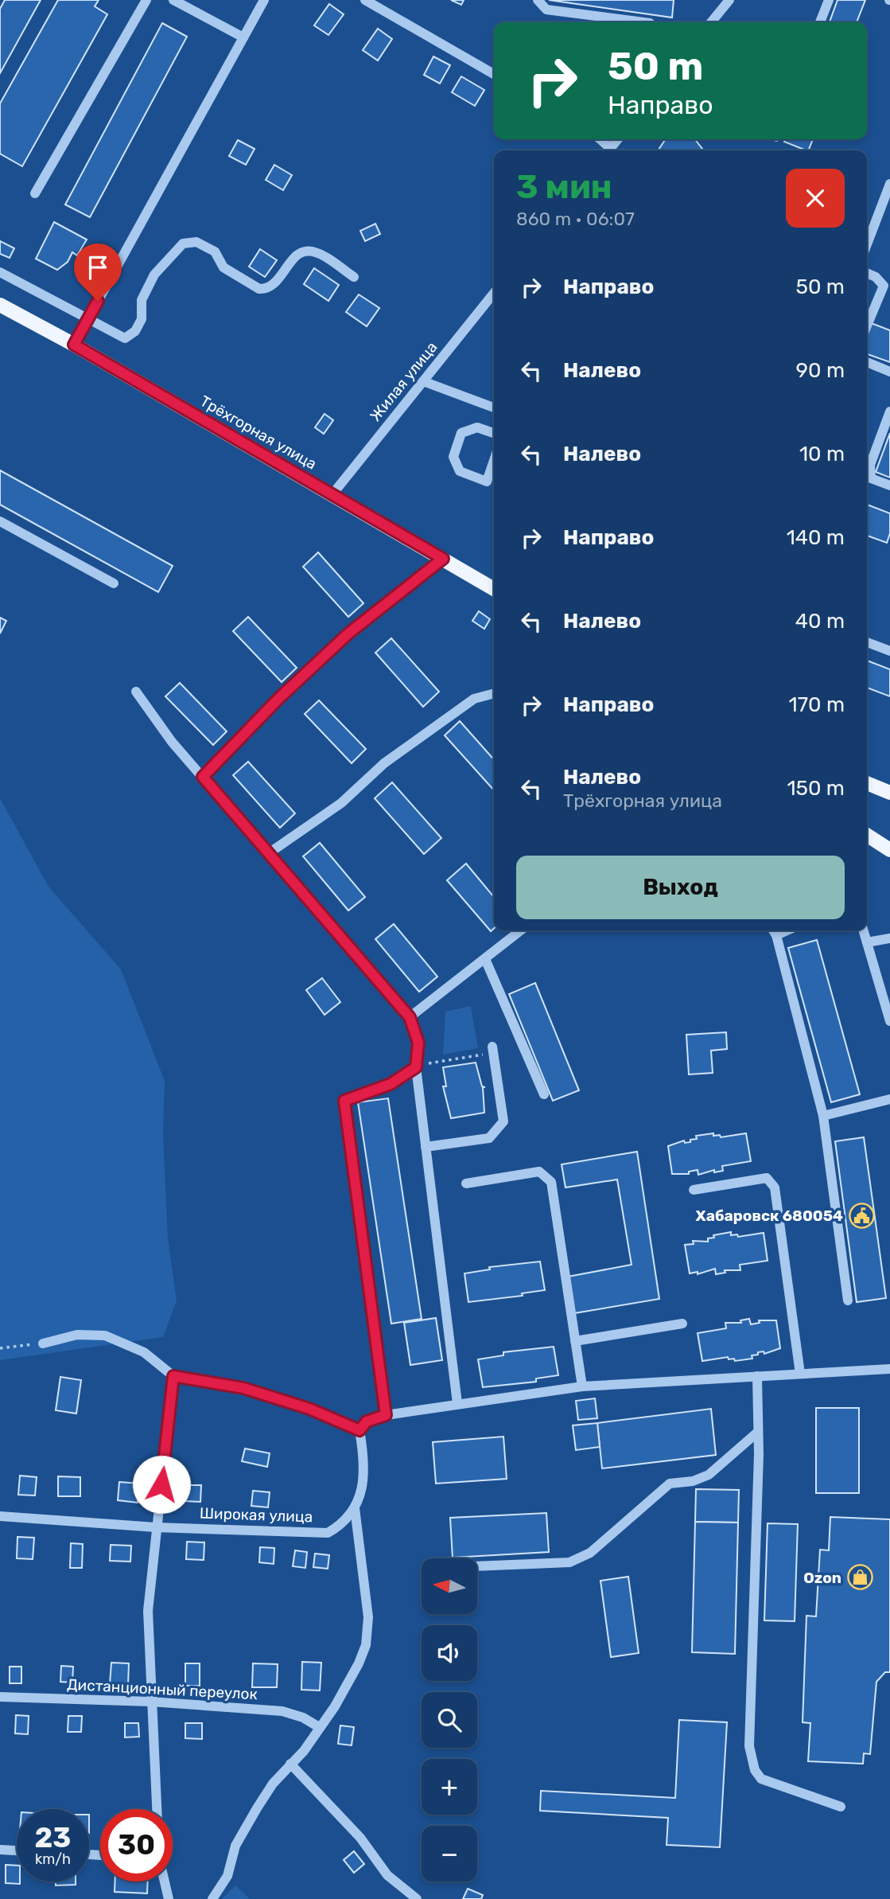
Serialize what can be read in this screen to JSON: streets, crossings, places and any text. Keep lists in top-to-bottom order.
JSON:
{
  "streets": {
    "main road": ["Трёхгорная улица"],
    "street": ["Жилая улица", "Широкая улица", "Дистанционный переулок"]
  },
  "crossings": [
    ["Жилая улица", "Трёхгорная улица"]
  ],
  "places": {
    "public building": ["Хабаровск 680054"],
    "shop": ["Ozon"]
  },
  "north": "left",
  "page": {
    "turn": ["50 m", "Направо"],
    "heading": ["3 мин", "860 m · 06:07"],
    "list": [
      {
        "name": "Направо",
        "value": "50 m"
      },
      {
        "name": "Налево",
        "value": "90 m"
      },
      {
        "name": "Налево",
        "value": "10 m"
      },
      {
        "name": "Направо",
        "value": "140 m"
      },
      {
        "name": "Налево",
        "value": "40 m"
      },
      {
        "name": "Направо",
        "value": "170 m"
      },
      {
        "name": "Налево",
        "note": "Трёхгорная улица",
        "value": "150 m"
      }
    ],
    "buttons": "Выход",
    "map_buttons": ["+", "−"],
    "speed": "23 km/h",
    "limit": "30"
  }
}
